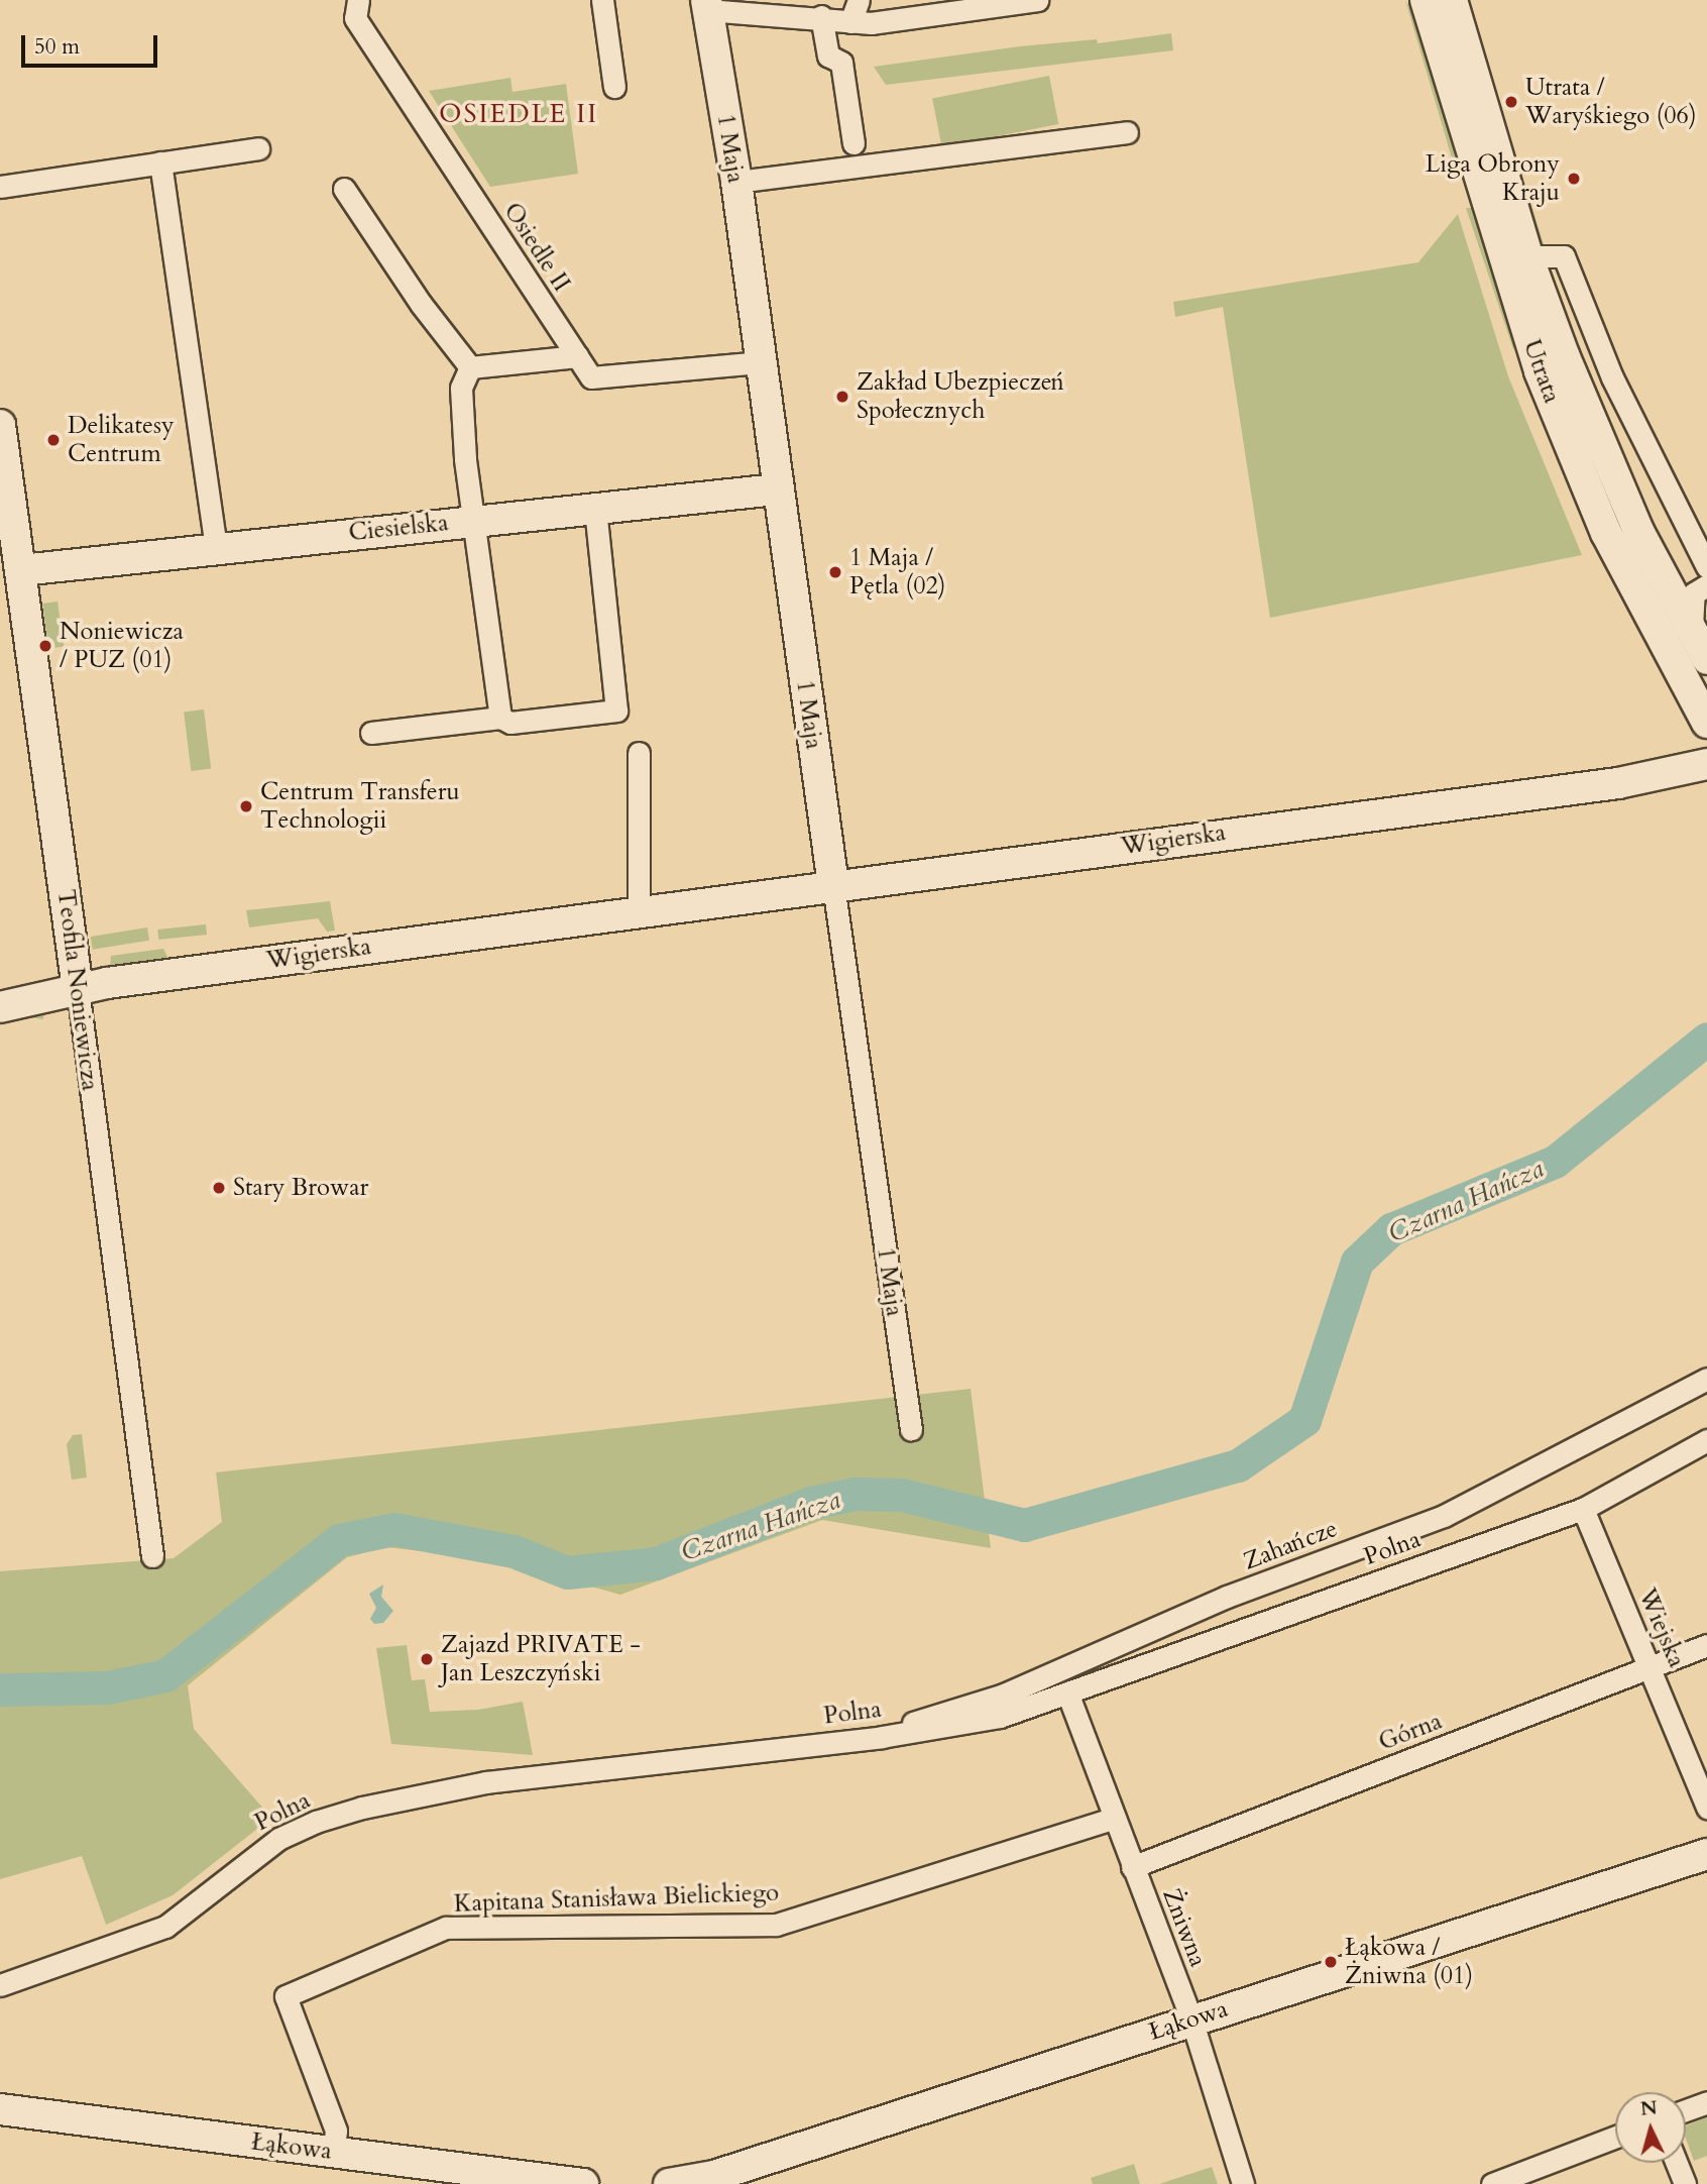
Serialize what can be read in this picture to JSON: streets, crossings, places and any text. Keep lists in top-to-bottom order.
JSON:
{
  "streets": {
    "street": [
      "1 Maja",
      "Osiedle II",
      "Utrata",
      "Ciesielska",
      "Wigierska",
      "Teofila Noniewicza",
      "Zahańcze",
      "Polna",
      "Wiejska",
      "Górna",
      "Kapitana Stanisława Bielickiego",
      "Żniwna",
      "Łąkowa"
    ]
  },
  "crossings": [
    ["1 Maja", "Osiedle II"],
    ["1 Maja", "Ciesielska"],
    ["1 Maja", "Wigierska"],
    ["Ciesielska", "Teofila Noniewicza"],
    ["Wigierska", "Teofila Noniewicza"],
    ["Zahańcze", "Polna"],
    ["Polna", "Wiejska"],
    ["Polna", "Żniwna"],
    ["Wiejska", "Górna"],
    ["Górna", "Żniwna"],
    ["Kapitana Stanisława Bielickiego", "Żniwna"],
    ["Kapitana Stanisława Bielickiego", "Łąkowa"],
    ["Żniwna", "Łąkowa"]
  ],
  "districts": ["OSIEDLE II"],
  "water": ["Czarna Hańcza"],
  "places": [
    "Utrata / Waryśkiego (06)",
    "Liga Obrony Kraju",
    "Zakład Ubezpieczeń Społecznych",
    "Delikatesy Centrum",
    "1 Maja / Pętla (02)",
    "Noniewicza / PUZ (01)",
    "Centrum Transferu Technologii",
    "Stary Browar",
    "Zajazd PRIVATE - Jan Leszczyński",
    "Łąkowa / Żniwna (01)"
  ],
  "scale_bar": "50 m",
  "north": "top"
}
